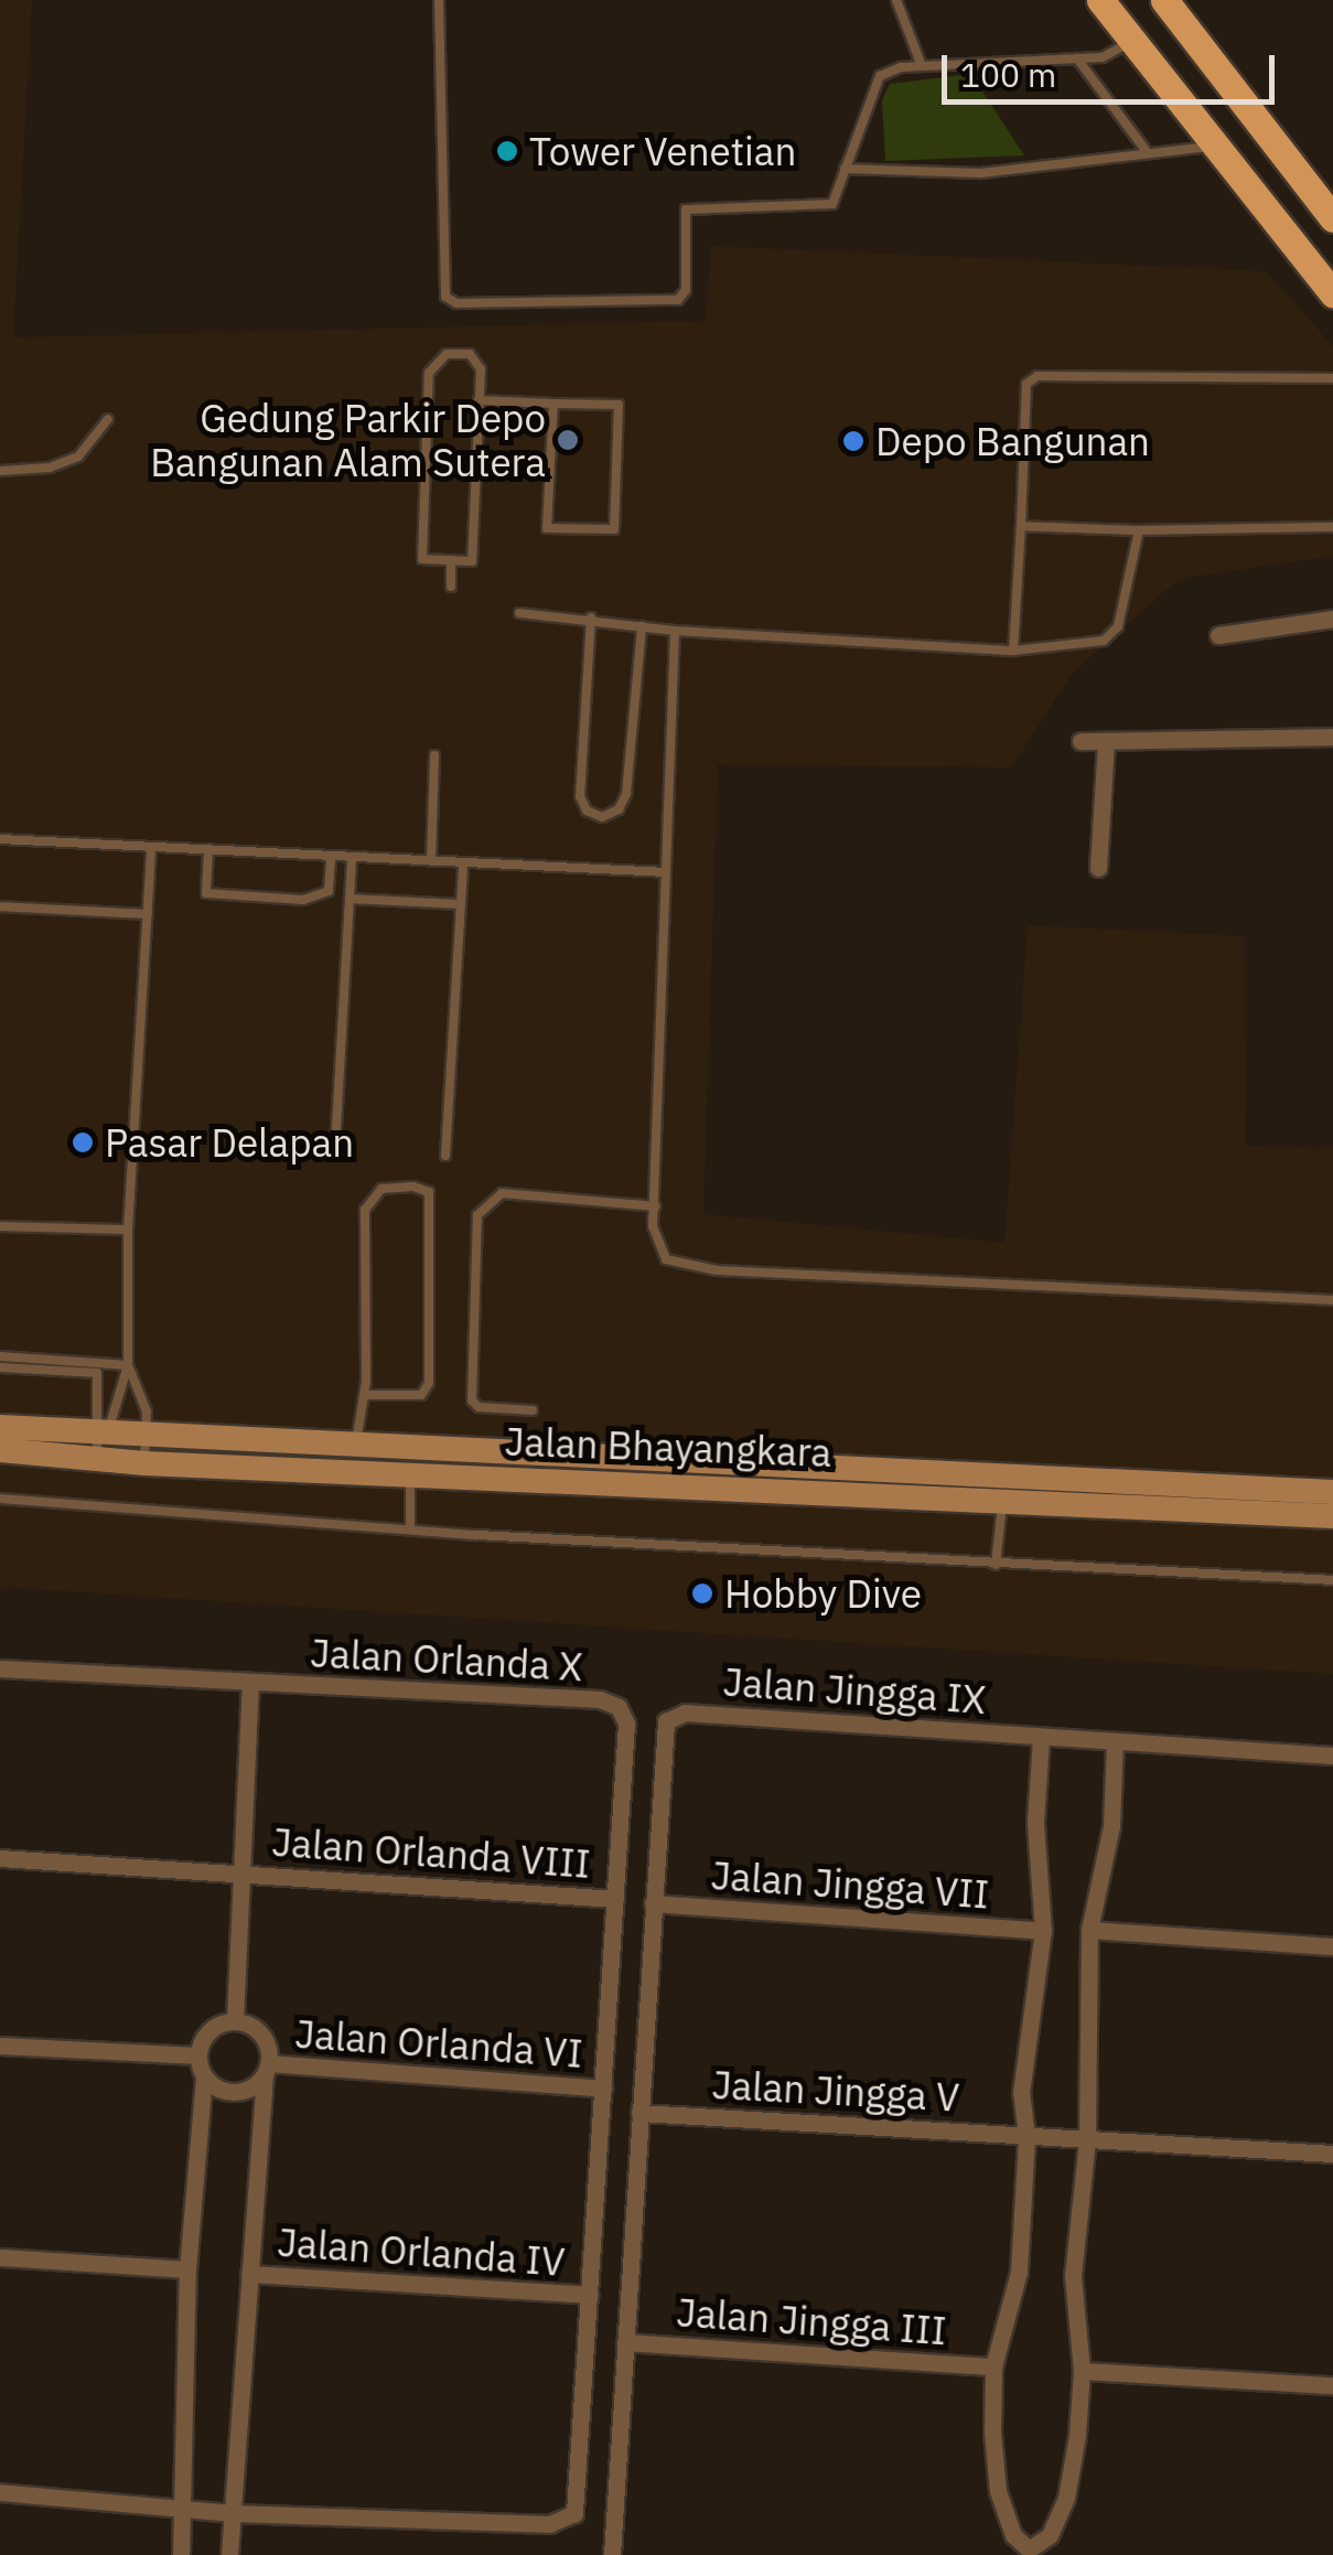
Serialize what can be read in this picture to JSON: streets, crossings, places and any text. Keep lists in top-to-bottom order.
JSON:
{
  "streets": {
    "main road": ["Jalan Bhayangkara"],
    "street": [
      "Jalan Orlanda X",
      "Jalan Jingga IX",
      "Jalan Orlanda VIII",
      "Jalan Jingga VII",
      "Jalan Orlanda VI",
      "Jalan Jingga V",
      "Jalan Orlanda IV",
      "Jalan Jingga III"
    ]
  },
  "crossings": [
    ["Jalan Orlanda X", "Jalan Orlanda VIII"],
    ["Jalan Jingga IX", "Jalan Jingga VII"]
  ],
  "places": [
    "Tower Venetian",
    "Gedung Parkir Depo Bangunan Alam Sutera",
    "Depo Bangunan",
    "Pasar Delapan",
    "Hobby Dive"
  ],
  "scale_bar": "100 m"
}
